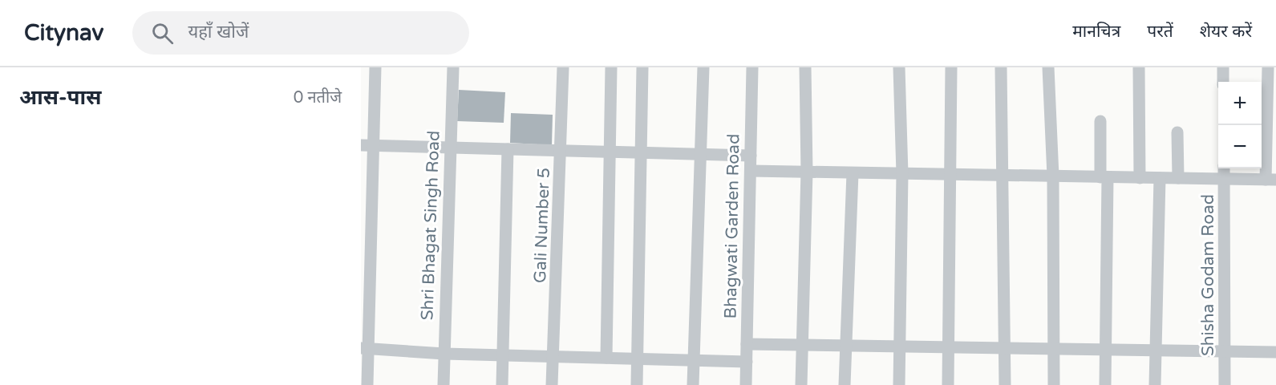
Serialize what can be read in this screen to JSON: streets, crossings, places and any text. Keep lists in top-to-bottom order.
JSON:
{
  "streets": {
    "street": [
      "Shri Bhagat Singh Road",
      "Gali Number 5",
      "Bhagwati Garden Road",
      "Shisha Godam Road"
    ]
  },
  "page": {
    "header": "Citynav",
    "search": "यहाँ खोजें",
    "nav": ["मानचित्र", "परतें", "शेयर करें"],
    "heading": ["आस-पास", "0 नतीजे"],
    "map_buttons": ["+", "−"]
  }
}
